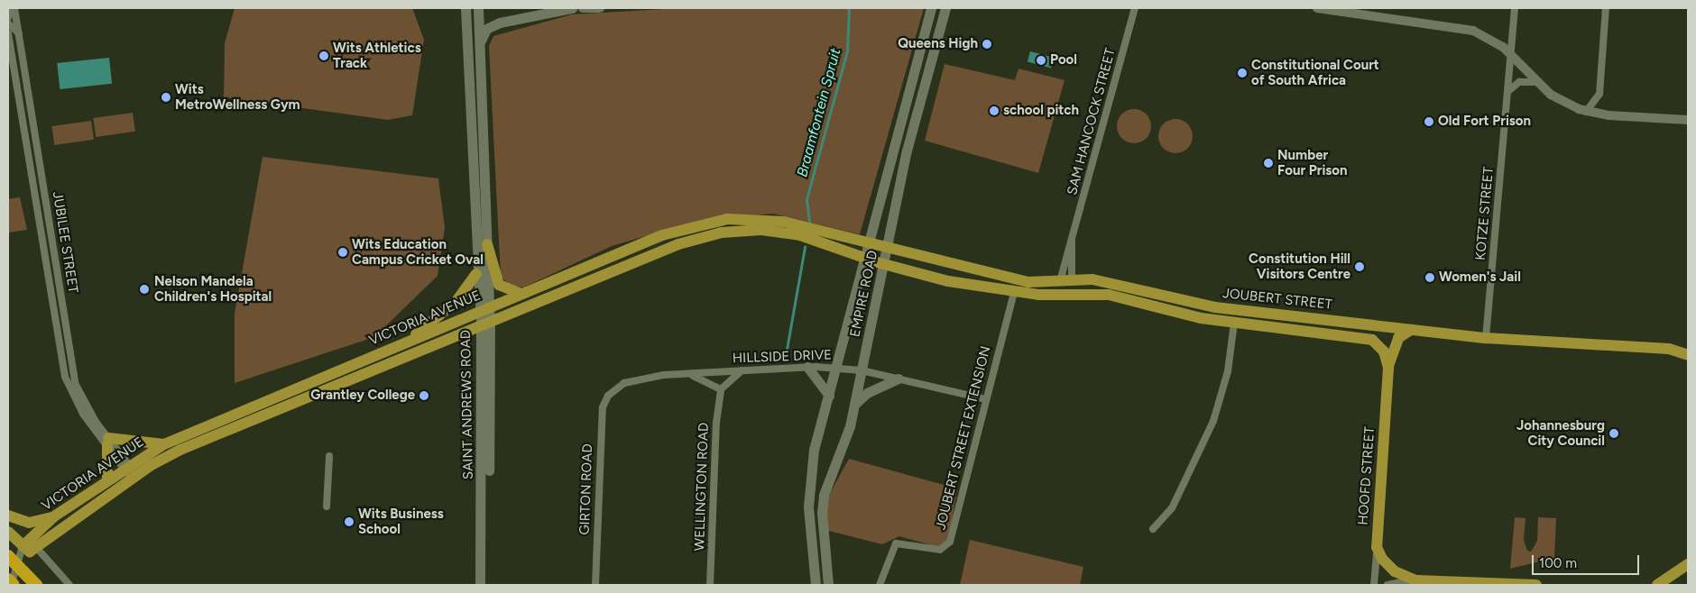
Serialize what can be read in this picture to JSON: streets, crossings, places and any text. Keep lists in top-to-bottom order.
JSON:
{
  "streets": {
    "main road": [
      "EMPIRE ROAD",
      "JOUBERT STREET",
      "VICTORIA AVENUE",
      "SAINT ANDREWS ROAD",
      "HOOFD STREET"
    ],
    "street": [
      "SAM HANCOCK STREET",
      "KOTZE STREET",
      "JUBILEE STREET",
      "HILLSIDE DRIVE",
      "JOUBERT STREET EXTENSION",
      "WELLINGTON ROAD",
      "GIRTON ROAD"
    ]
  },
  "crossings": [
    ["SAM HANCOCK STREET", "JOUBERT STREET"],
    ["KOTZE STREET", "JOUBERT STREET"],
    ["JUBILEE STREET", "VICTORIA AVENUE"],
    ["EMPIRE ROAD", "JOUBERT STREET"],
    ["EMPIRE ROAD", "VICTORIA AVENUE"],
    ["EMPIRE ROAD", "HILLSIDE DRIVE"],
    ["JOUBERT STREET", "VICTORIA AVENUE"],
    ["JOUBERT STREET", "JOUBERT STREET EXTENSION"],
    ["JOUBERT STREET", "HOOFD STREET"],
    ["VICTORIA AVENUE", "SAINT ANDREWS ROAD"],
    ["HILLSIDE DRIVE", "JOUBERT STREET EXTENSION"],
    ["HILLSIDE DRIVE", "GIRTON ROAD"]
  ],
  "water": ["Braamfontein Spruit"],
  "places": [
    "Queens High",
    "Wits Athletics Track",
    "Pool",
    "Constitutional Court of South Africa",
    "Wits MetroWellness Gym",
    "school pitch",
    "Old Fort Prison",
    "Number Four Prison",
    "Wits Education Campus Cricket Oval",
    "Constitution Hill Visitors Centre",
    "Women's Jail",
    "Nelson Mandela Children's Hospital",
    "Grantley College",
    "Johannesburg City Council",
    "Wits Business School"
  ],
  "scale_bar": "100 m"
}
